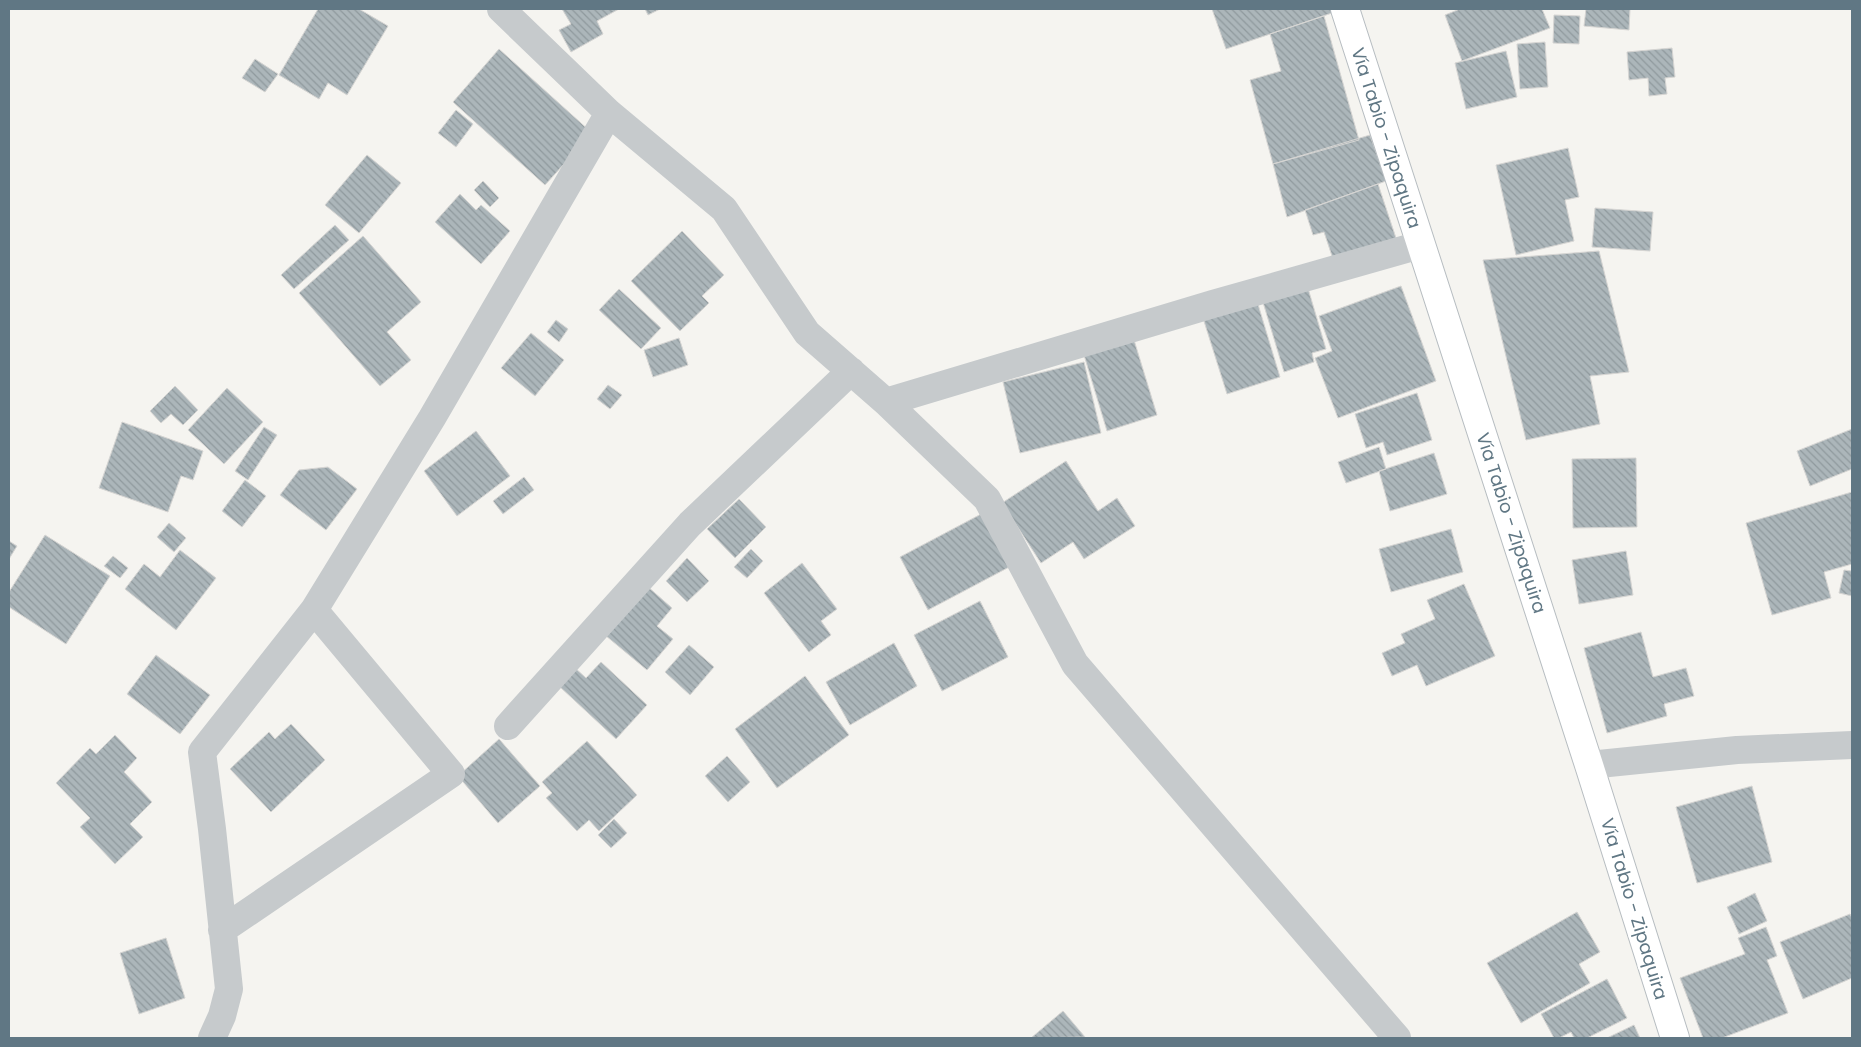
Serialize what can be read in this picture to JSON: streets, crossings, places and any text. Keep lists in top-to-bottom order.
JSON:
{
  "streets": {
    "street": ["Vía Tabio - Zipaquira"]
  }
}
